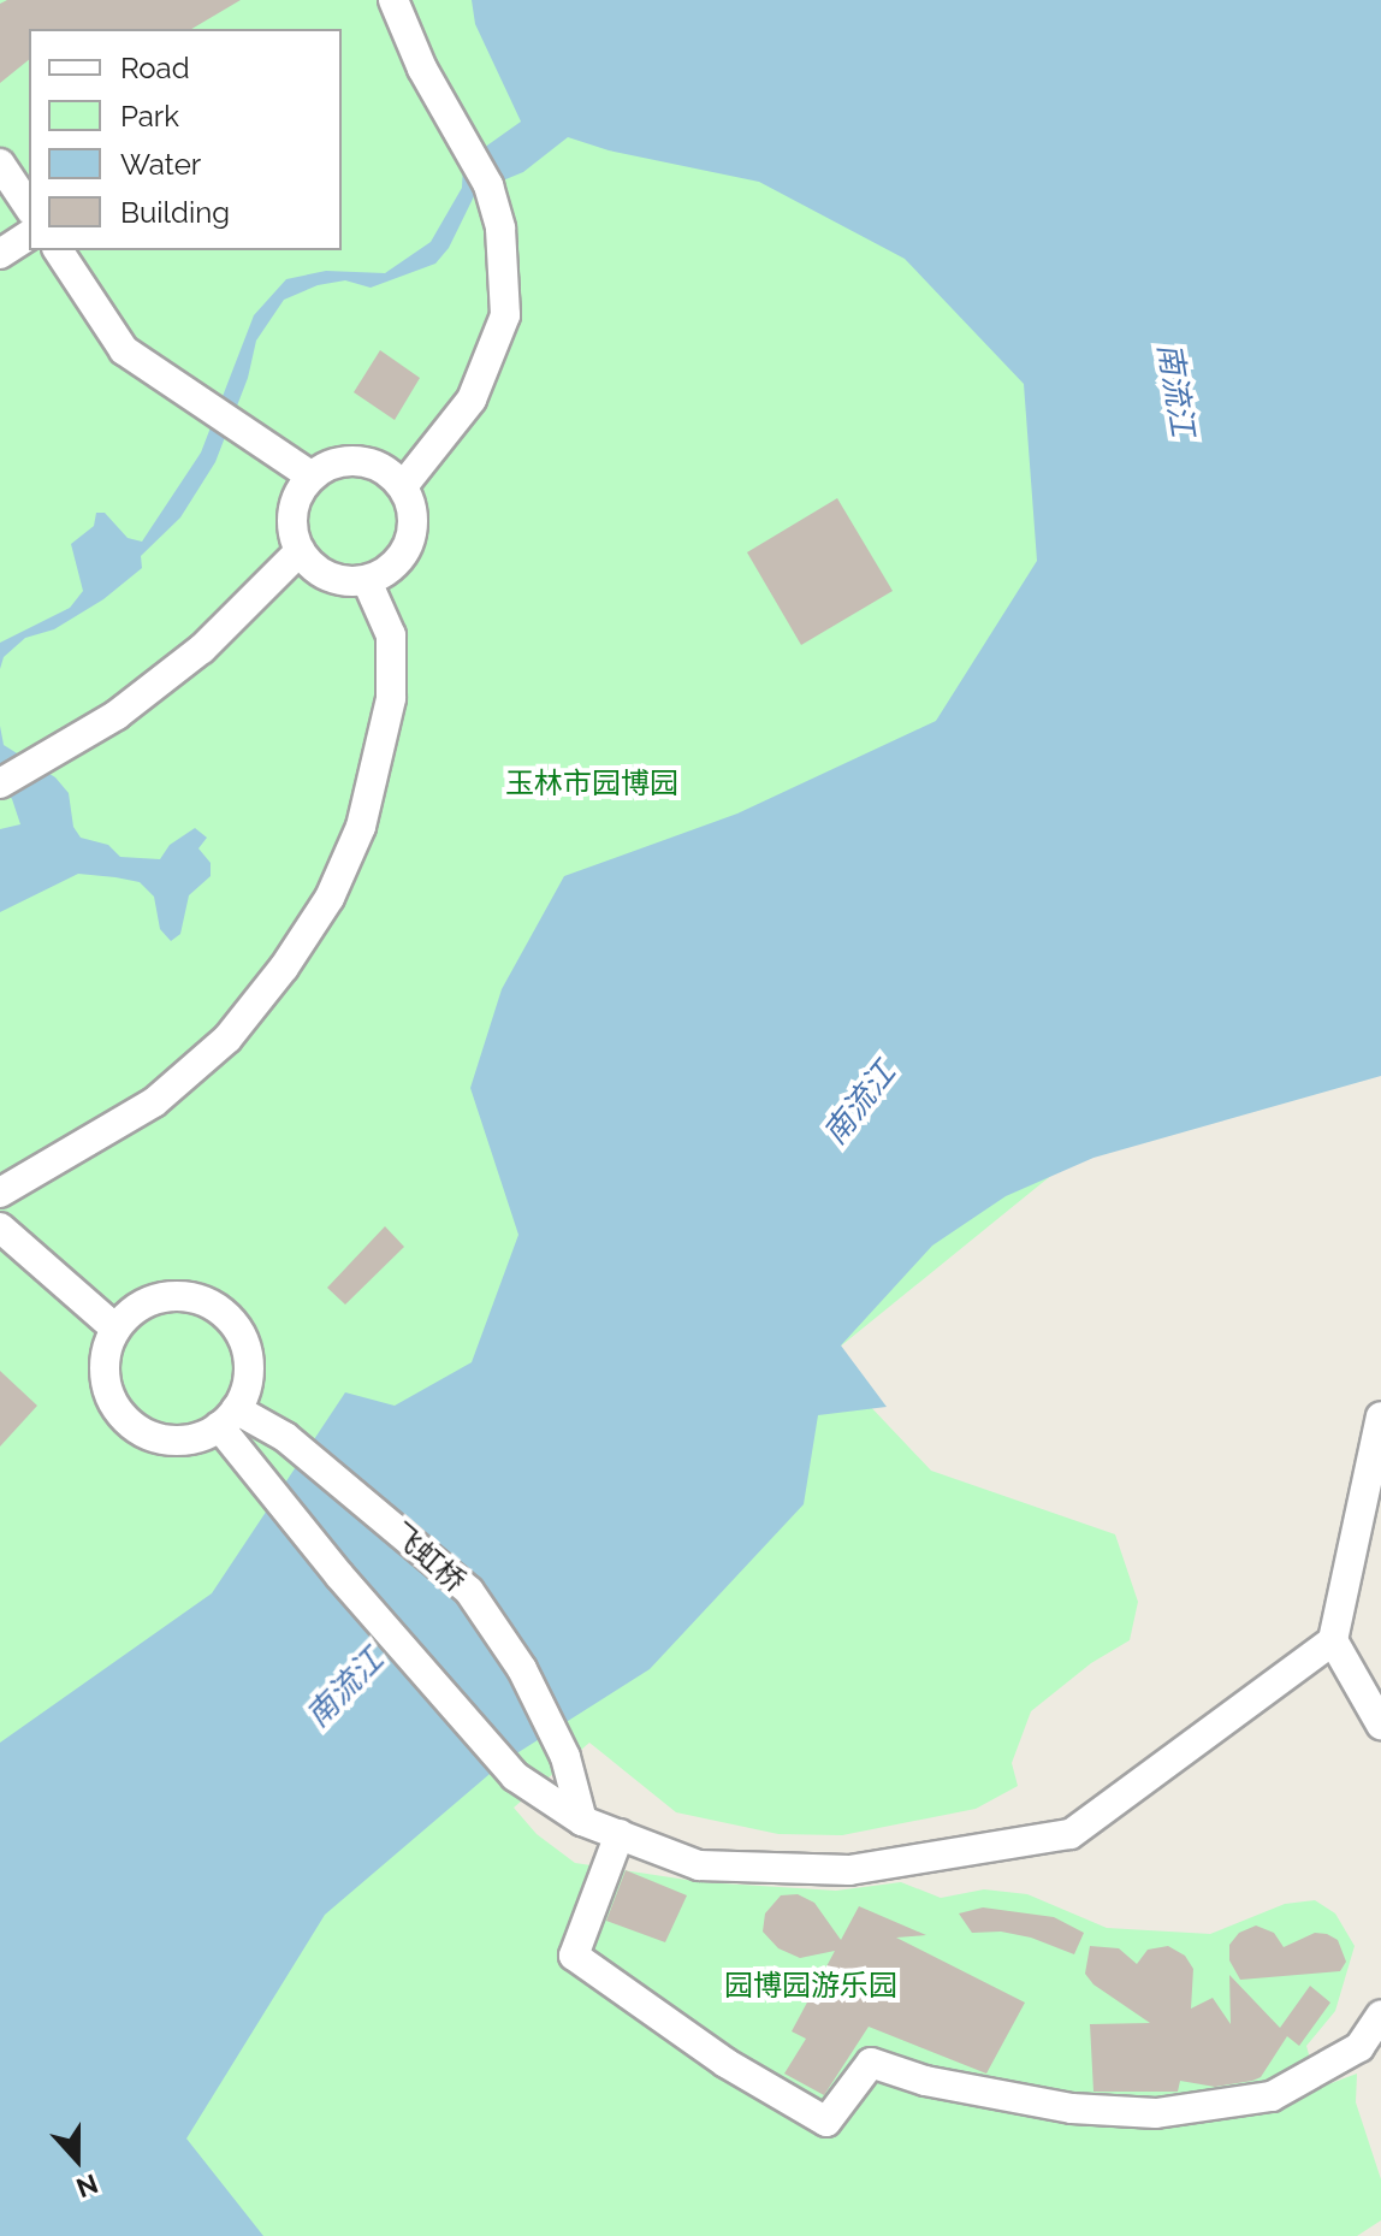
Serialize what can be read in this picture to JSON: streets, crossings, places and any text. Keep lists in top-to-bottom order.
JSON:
{
  "streets": {
    "street": ["飞虹桥"]
  },
  "water": ["南流江"],
  "parks": ["玉林市园博园", "园博园游乐园"],
  "legend": [
    "Road",
    "Park",
    "Water",
    "Building"
  ],
  "north": "bottom"
}
